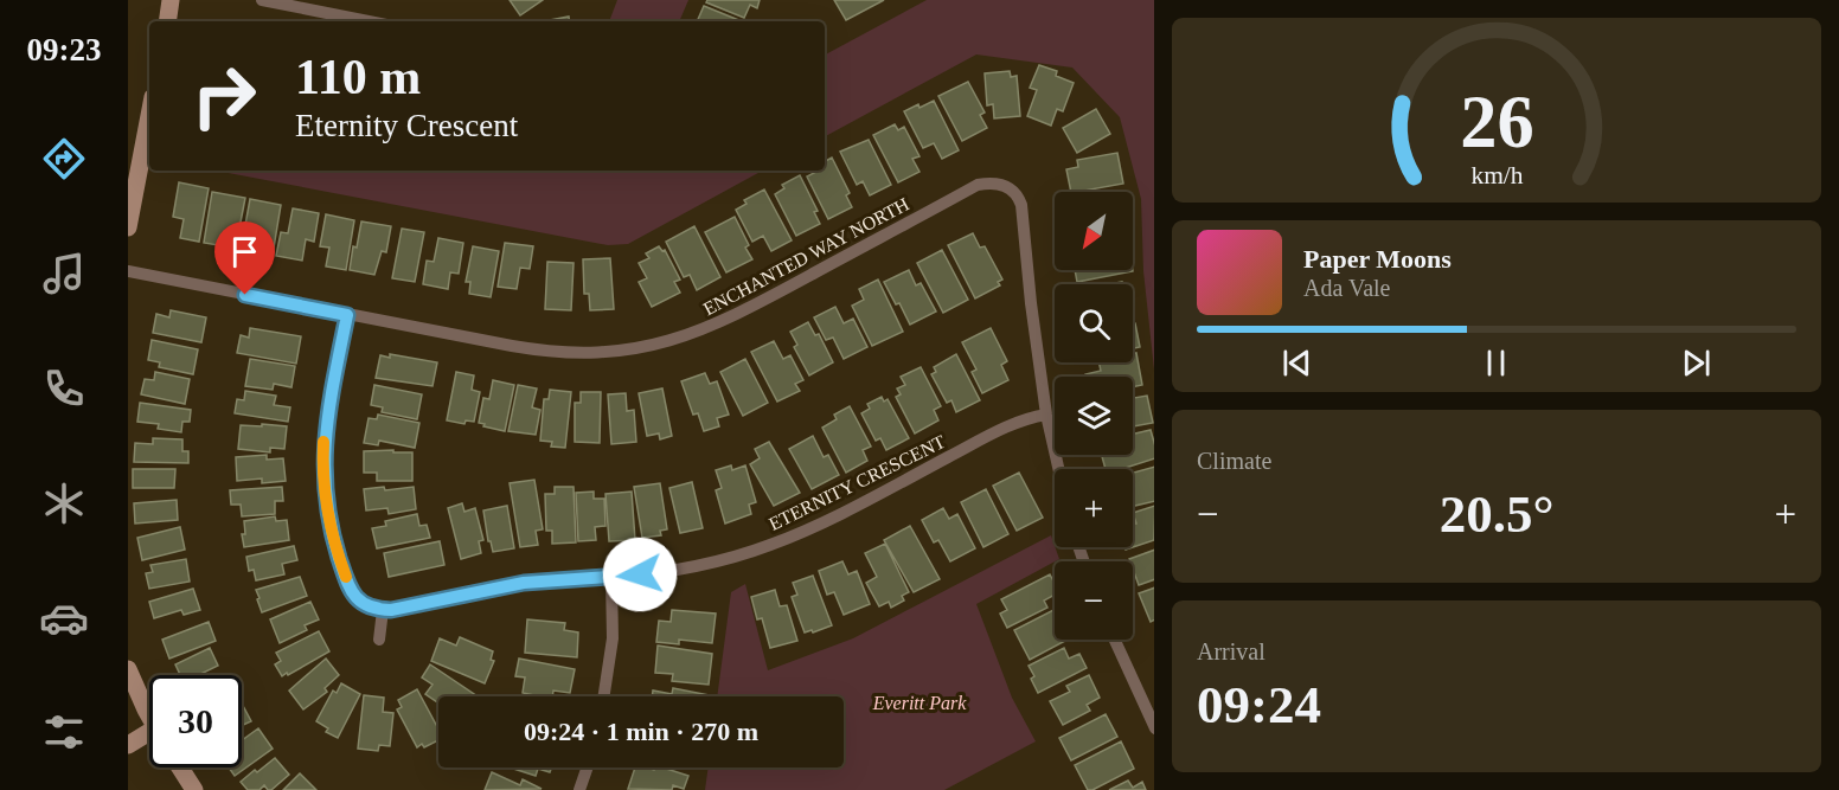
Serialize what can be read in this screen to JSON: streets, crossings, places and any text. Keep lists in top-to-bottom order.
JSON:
{
  "streets": {
    "street": ["ENCHANTED WAY NORTH", "ETERNITY CRESCENT"]
  },
  "crossings": [
    ["ENCHANTED WAY NORTH", "ETERNITY CRESCENT"]
  ],
  "parks": ["Everitt Park"],
  "north": "bottom left",
  "page": {
    "tabs": "09:23",
    "turn": ["110 m", "Eternity Crescent"],
    "map_buttons": ["+", "−"],
    "song": ["Paper Moons", "Ada Vale"],
    "tile": [
      "Climate",
      ["Arrival", "09:24"]
    ],
    "heat": ["−", "20.5°", "+"],
    "limit": "30",
    "trip": "09:24 · 1 min · 270 m",
    "gauge": ["26", "km/h"]
  }
}
